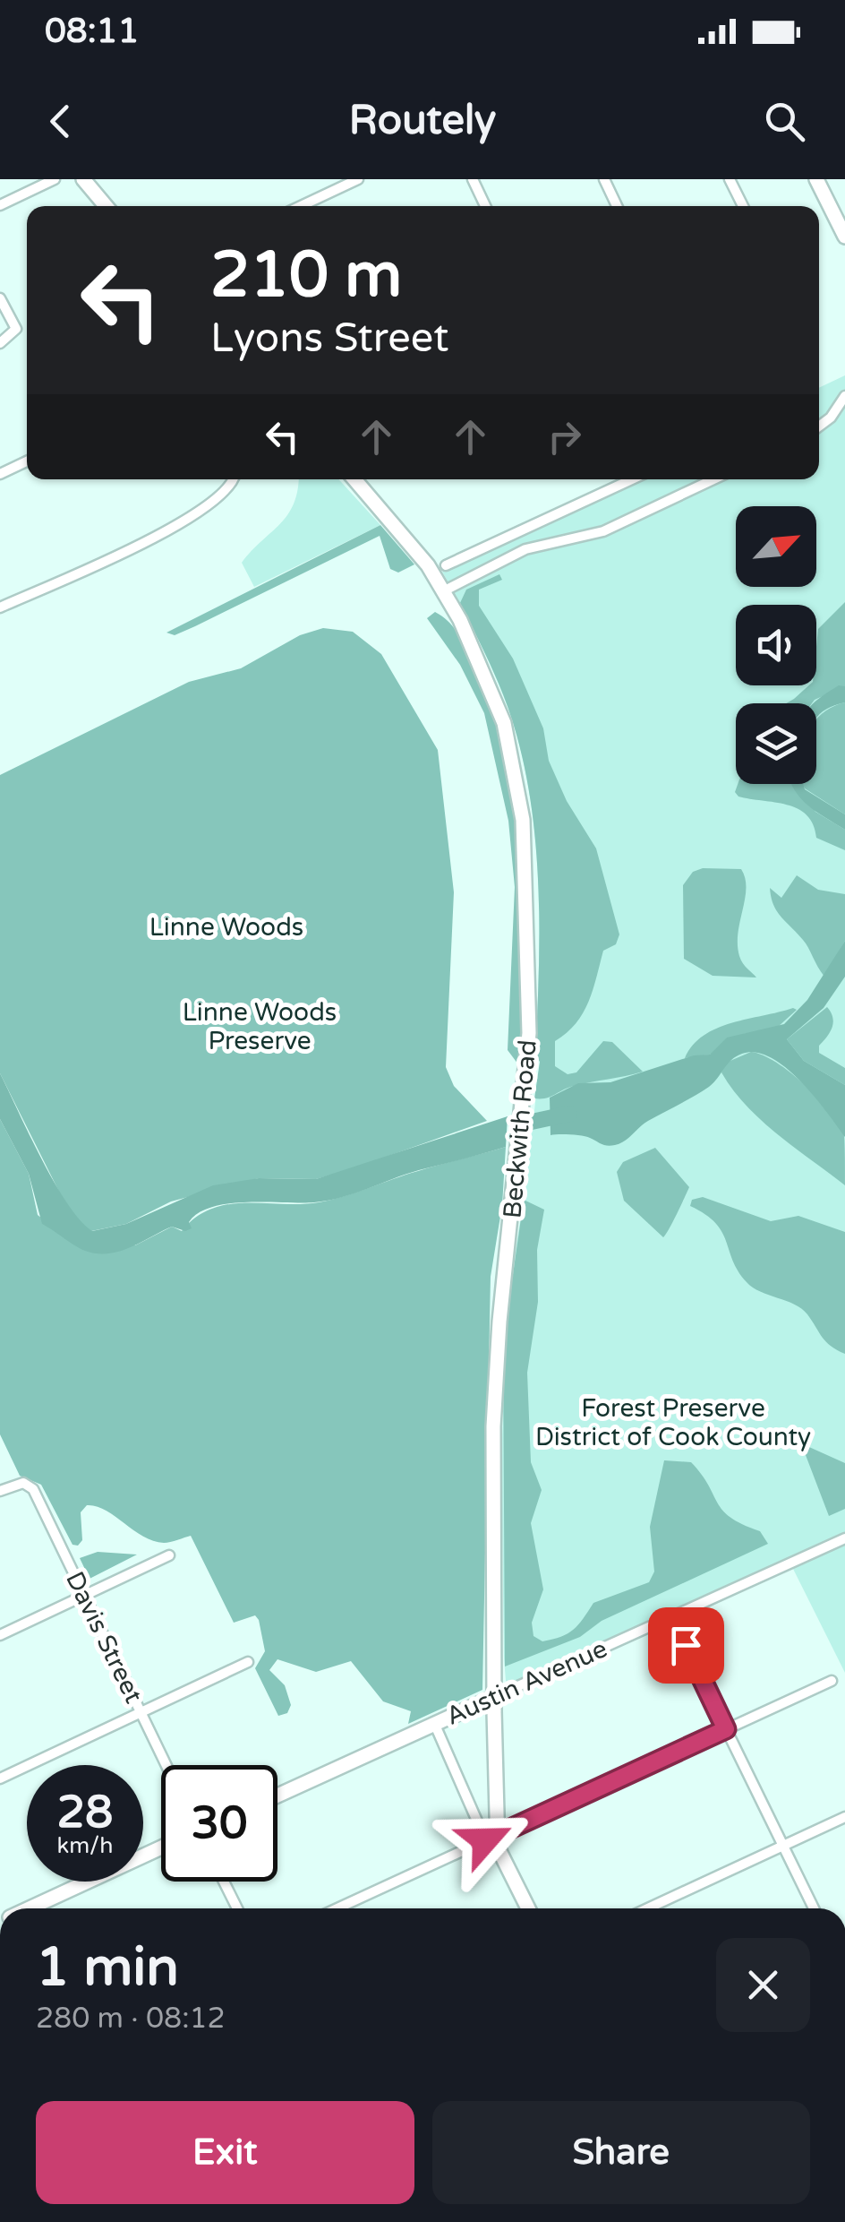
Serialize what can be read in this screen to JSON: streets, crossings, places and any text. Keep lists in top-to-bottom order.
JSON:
{
  "streets": {
    "street": ["Beckwith Road", "Davis Street", "Austin Avenue"]
  },
  "crossings": [
    ["Beckwith Road", "Austin Avenue"]
  ],
  "parks": ["Linne Woods", "Linne Woods Preserve", "Forest Preserve District of Cook County"],
  "north": "top right",
  "page": {
    "status": "08:11",
    "header": "Routely",
    "turn": ["210 m", "Lyons Street"],
    "speed": "28 km/h",
    "limit": "30",
    "heading": ["1 min", "280 m · 08:12"],
    "buttons": ["Exit", "Share"]
  }
}
